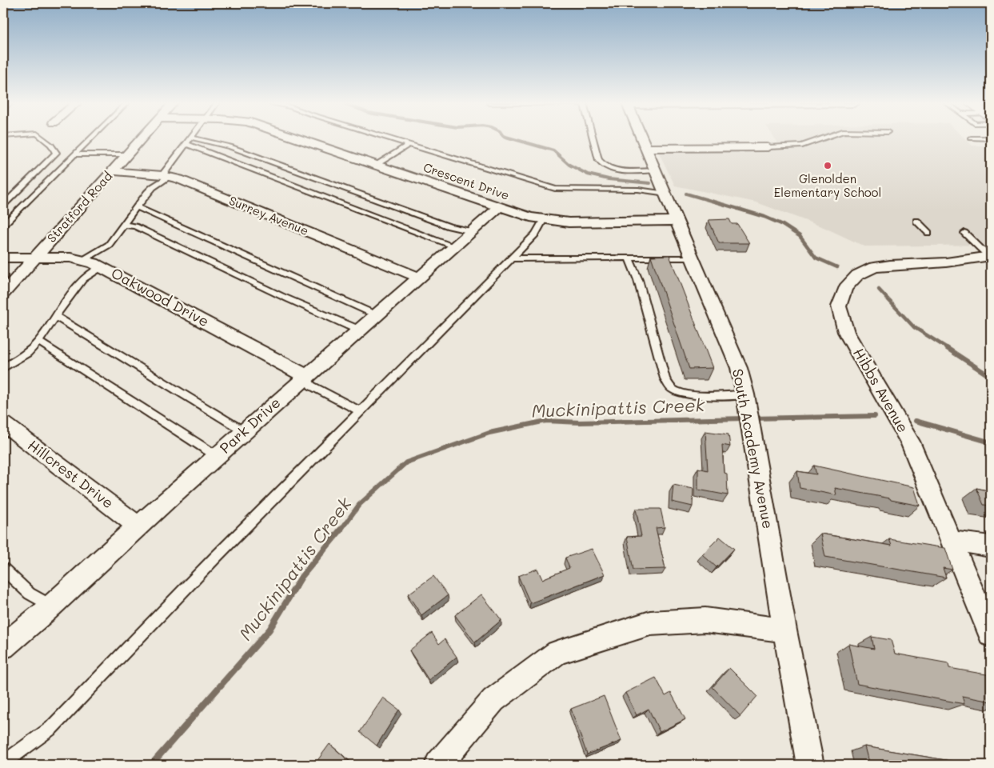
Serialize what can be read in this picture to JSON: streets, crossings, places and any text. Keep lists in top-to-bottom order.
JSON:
{
  "streets": {
    "street": [
      "Crescent Drive",
      "Stratford Road",
      "Surrey Avenue",
      "Oakwood Drive",
      "Hibbs Avenue",
      "Park Drive",
      "South Academy Avenue",
      "Hillcrest Drive"
    ]
  },
  "crossings": [
    ["Crescent Drive", "Park Drive"],
    ["Crescent Drive", "South Academy Avenue"],
    ["Stratford Road", "Surrey Avenue"],
    ["Stratford Road", "Oakwood Drive"],
    ["Surrey Avenue", "Park Drive"],
    ["Oakwood Drive", "Park Drive"],
    ["Park Drive", "Hillcrest Drive"]
  ],
  "water": ["Muckinipattis Creek"],
  "places": ["Glenolden Elementary School"]
}
